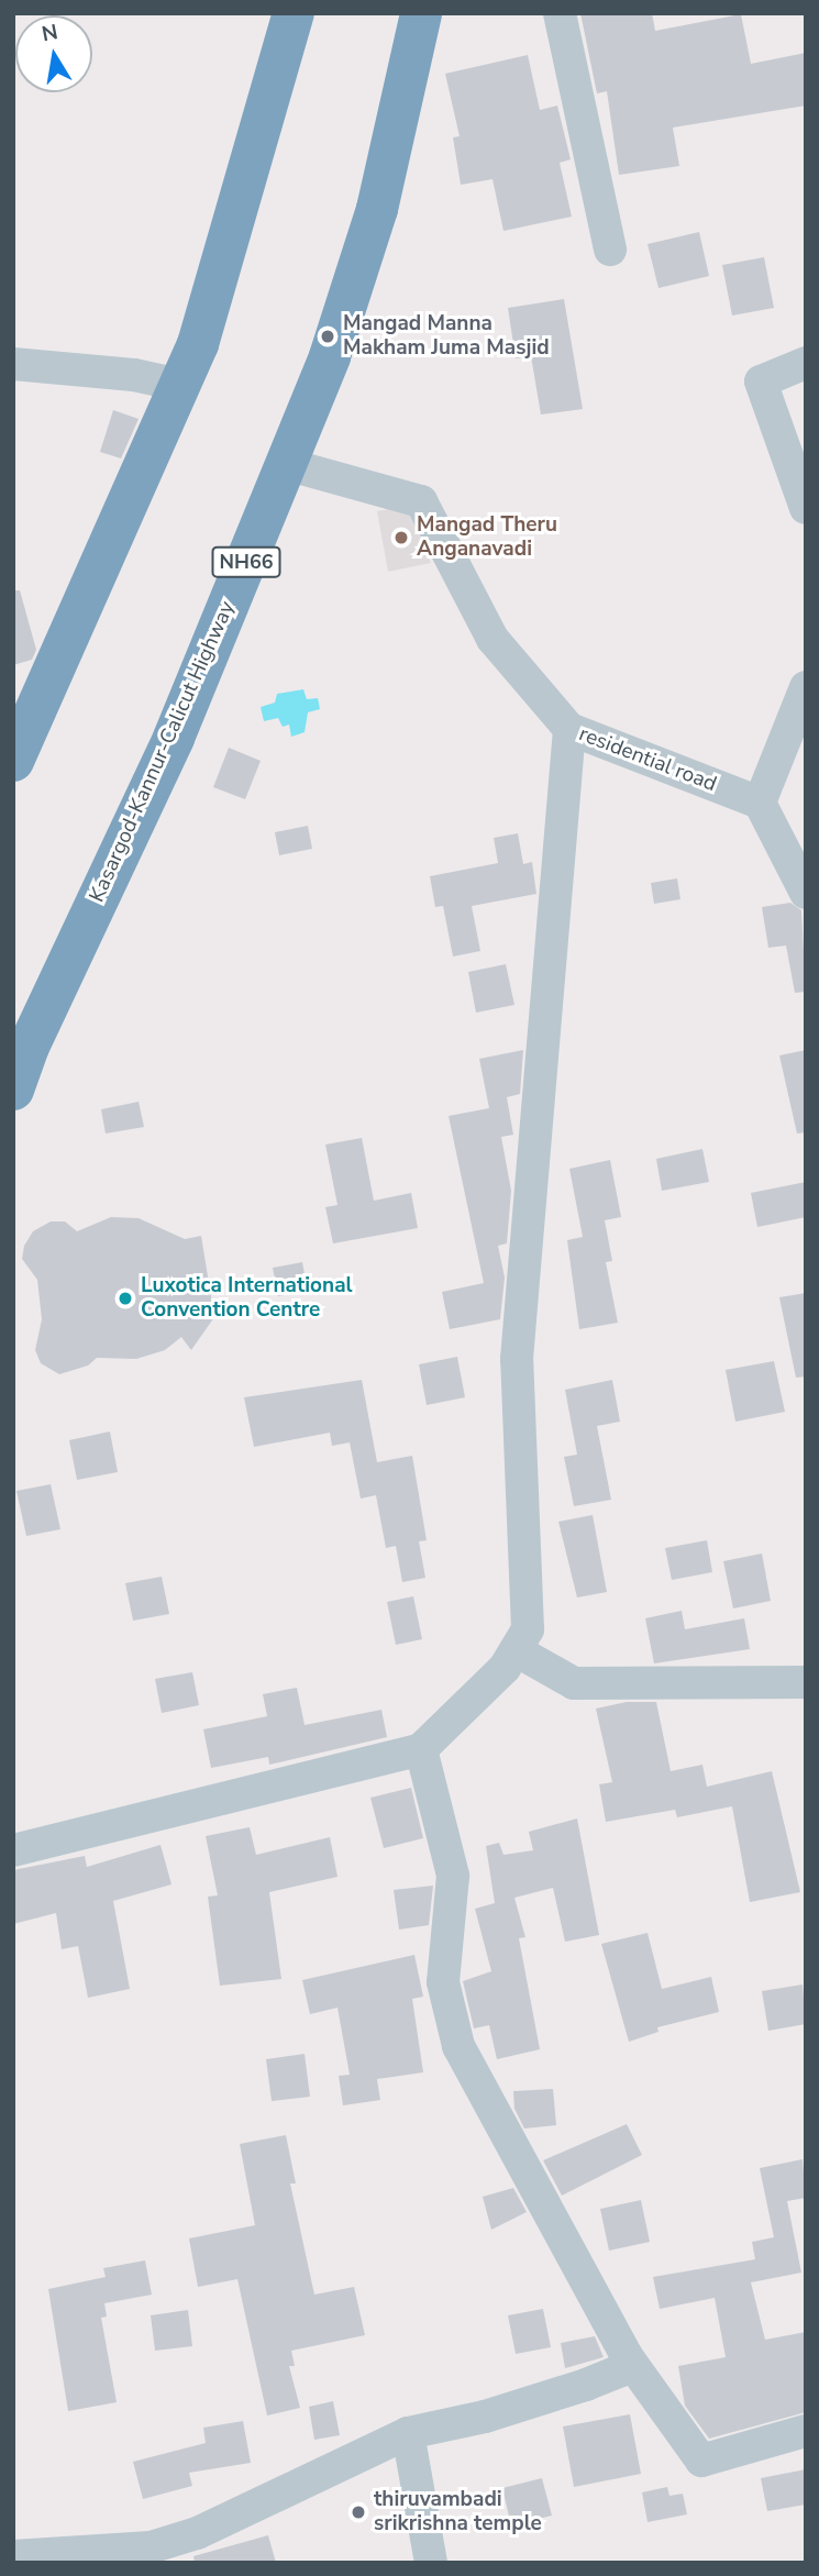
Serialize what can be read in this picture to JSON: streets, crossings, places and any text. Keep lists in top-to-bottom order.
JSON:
{
  "streets": {
    "highway": ["NH66", "Kasargod-Kannur-Calicut Highway"],
    "street": ["residential road"]
  },
  "crossings": [
    ["Kasargod-Kannur-Calicut Highway", "residential road"]
  ],
  "places": [
    "Mangad Manna Makham Juma Masjid",
    "Mangad Theru Anganavadi",
    "Luxotica International Convention Centre",
    "thiruvambadi srikrishna temple"
  ],
  "north": "top"
}
